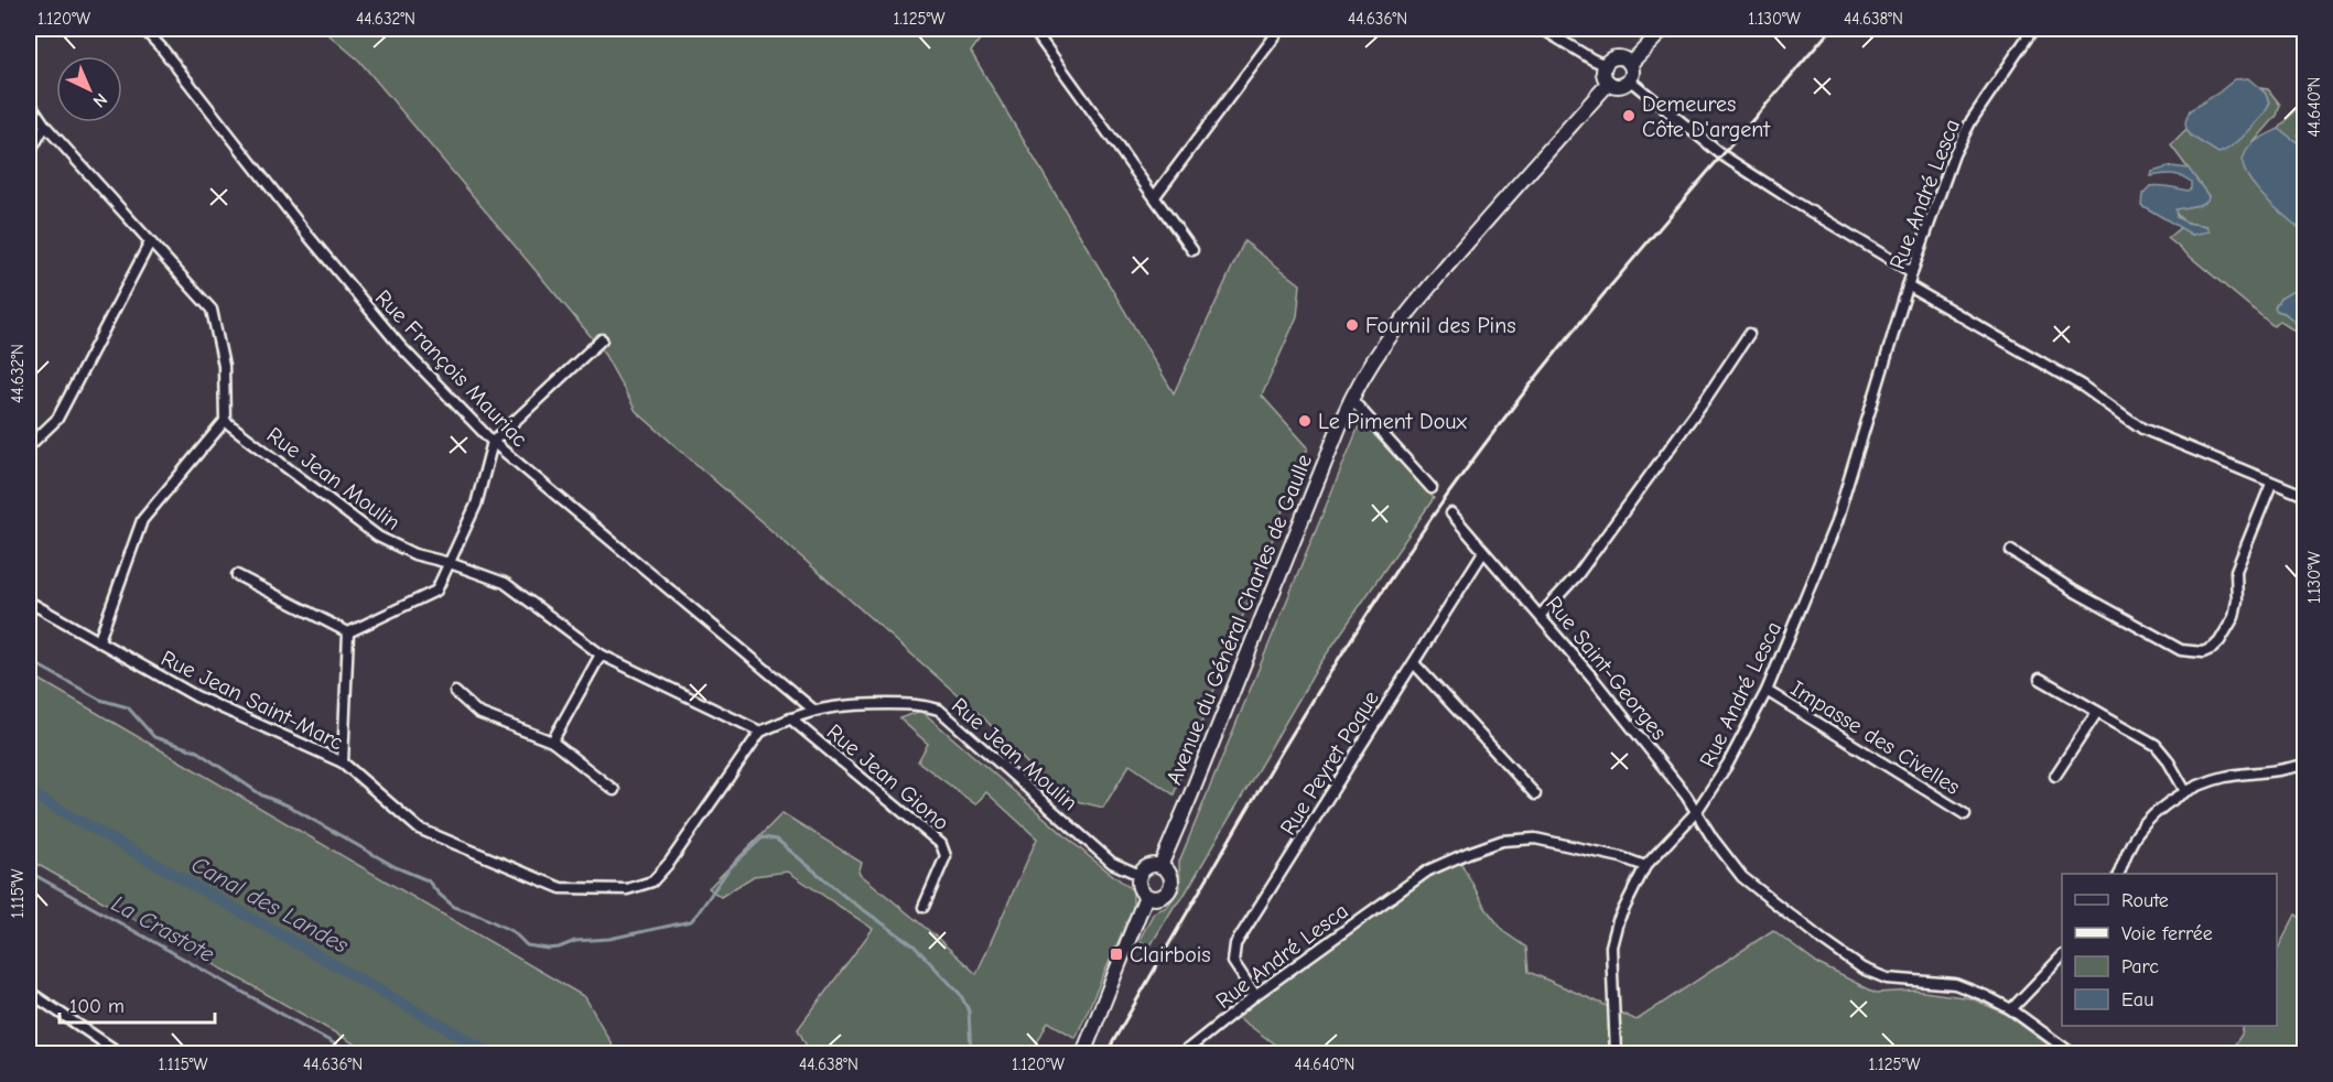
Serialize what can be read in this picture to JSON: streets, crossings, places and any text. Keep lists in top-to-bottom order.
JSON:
{
  "streets": {
    "main road": ["Avenue du Général Charles de Gaulle"],
    "street": [
      "Rue André Lesca",
      "Rue François Mauriac",
      "Rue Jean Moulin",
      "Rue Saint-Georges",
      "Rue Jean Saint-Marc",
      "Impasse des Civelles",
      "Rue Peyret Poque",
      "Rue Jean Giono"
    ]
  },
  "crossings": [
    ["Rue André Lesca", "Rue Saint-Georges"],
    ["Rue André Lesca", "Impasse des Civelles"],
    ["Rue André Lesca", "Rue Peyret Poque"],
    ["Rue François Mauriac", "Rue Jean Moulin"],
    ["Rue Jean Moulin", "Avenue du Général Charles de Gaulle"],
    ["Rue Jean Moulin", "Rue Jean Saint-Marc"],
    ["Rue Jean Moulin", "Rue Jean Giono"],
    ["Rue Saint-Georges", "Rue Peyret Poque"]
  ],
  "water": ["Canal des Landes", "La Crastote"],
  "places": {
    "other": ["Demeures Côte D'argent", "Fournil des Pins", "Le Piment Doux"],
    "transit": ["Clairbois"]
  },
  "legend": [
    "Route",
    "Voie ferrée",
    "Parc",
    "Eau"
  ],
  "scale_bar": "100 m",
  "north": "bottom right",
  "coordinates": [
    "1.120°W",
    "44.632°N",
    "1.125°W",
    "44.636°N",
    "1.130°W",
    "44.638°N",
    "44.640°N",
    "1.115°W"
  ]
}
